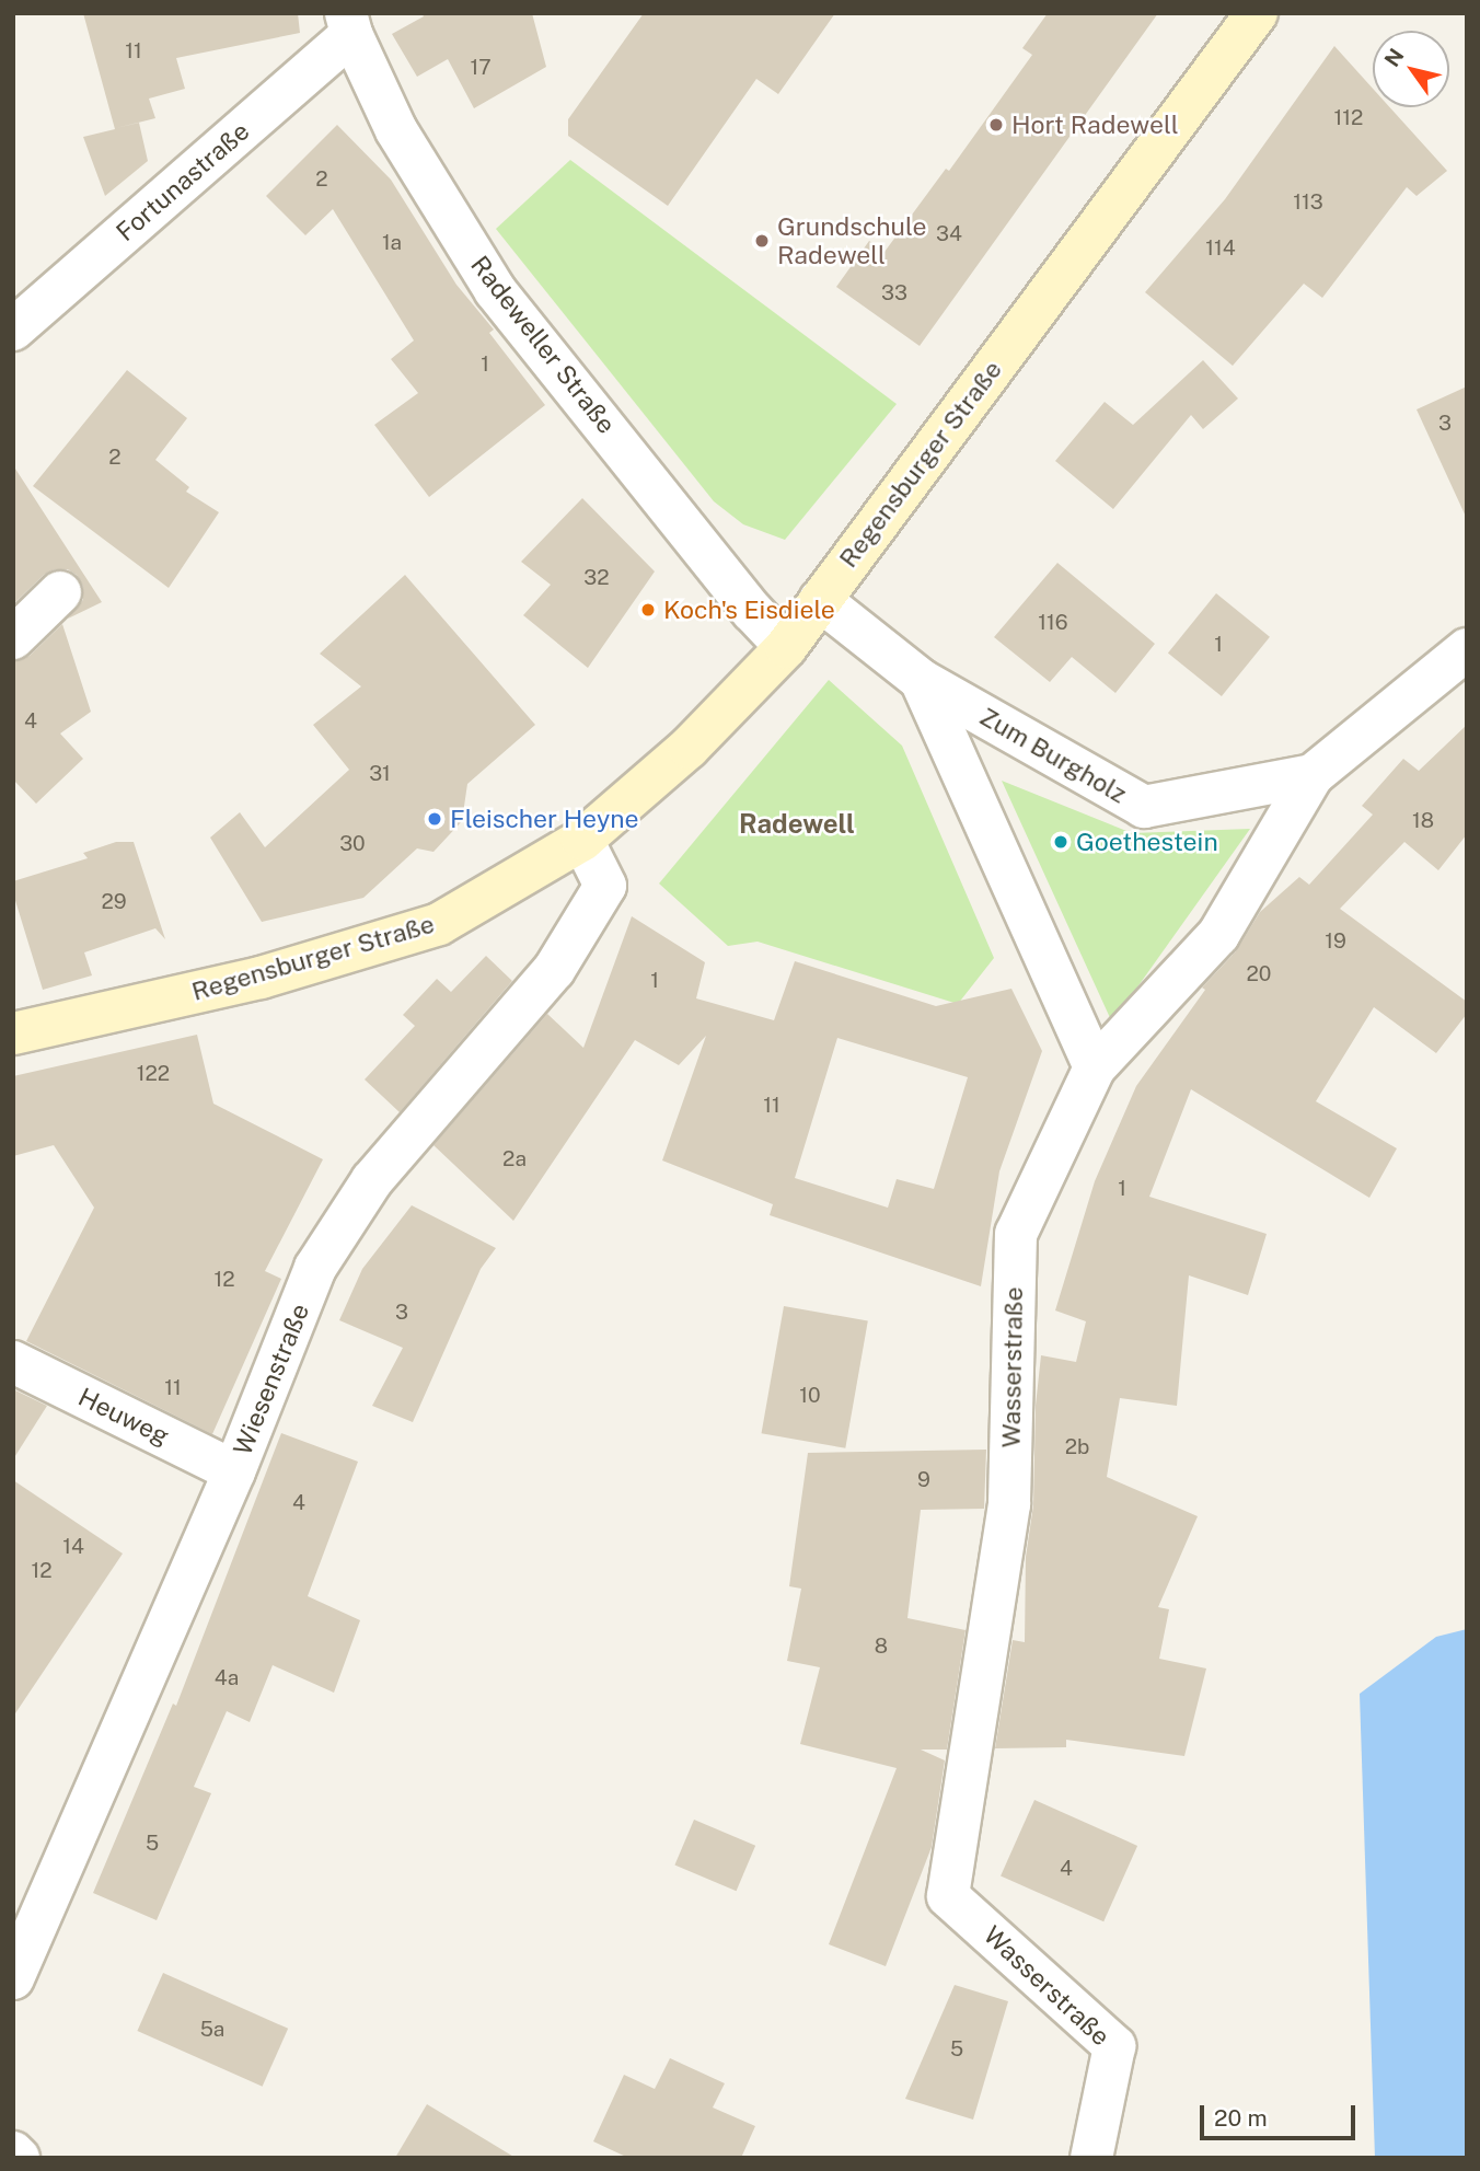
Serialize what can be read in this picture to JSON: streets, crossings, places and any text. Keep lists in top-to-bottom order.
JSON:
{
  "streets": {
    "main road": ["Regensburger Straße"],
    "street": [
      "Fortunastraße",
      "Radeweller Straße",
      "Zum Burgholz",
      "Wasserstraße",
      "Wiesenstraße",
      "Heuweg"
    ]
  },
  "crossings": [
    ["Fortunastraße", "Radeweller Straße"],
    ["Radeweller Straße", "Regensburger Straße"],
    ["Regensburger Straße", "Wiesenstraße"],
    ["Wiesenstraße", "Heuweg"]
  ],
  "districts": ["Radewell"],
  "places": [
    "Hort Radewell",
    "Grundschule Radewell",
    "Koch's Eisdiele",
    "Fleischer Heyne",
    "Goethestein"
  ],
  "house_numbers": [
    "11",
    "17",
    "112",
    "2",
    "113",
    "34",
    "1a",
    "114",
    "33",
    "1",
    "3",
    "2",
    "32",
    "116",
    "1",
    "4",
    "31",
    "18",
    "30",
    "29",
    "19",
    "20",
    "1",
    "122",
    "11",
    "2a",
    "1",
    "12",
    "3",
    "11",
    "10",
    "2b",
    "9",
    "4",
    "14",
    "12",
    "8",
    "4a",
    "5",
    "4",
    "5a",
    "5"
  ],
  "scale_bar": "20 m",
  "north": "top left"
}
